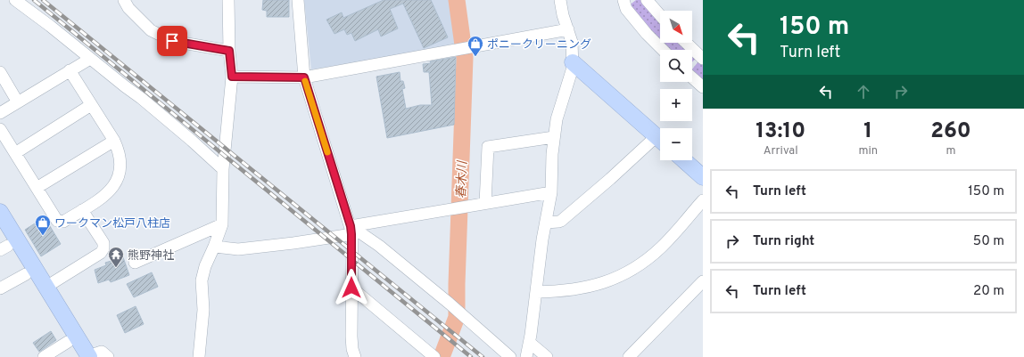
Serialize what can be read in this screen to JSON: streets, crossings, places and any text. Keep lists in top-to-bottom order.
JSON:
{
  "water": ["春木川"],
  "places": {
    "shop": ["ポニークリーニング", "ワークマン松戸八柱店"],
    "temple": ["熊野神社"]
  },
  "north": "bottom right",
  "page": {
    "turn": ["150 m", "Turn left"],
    "map_buttons": ["+", "−"],
    "eta": [
      "13:10",
      "Arrival",
      "1",
      "min",
      "260",
      "m"
    ],
    "list": [
      {
        "name": "Turn left",
        "value": "150 m"
      },
      {
        "name": "Turn right",
        "value": "50 m"
      },
      {
        "name": "Turn left",
        "value": "20 m"
      }
    ]
  }
}
